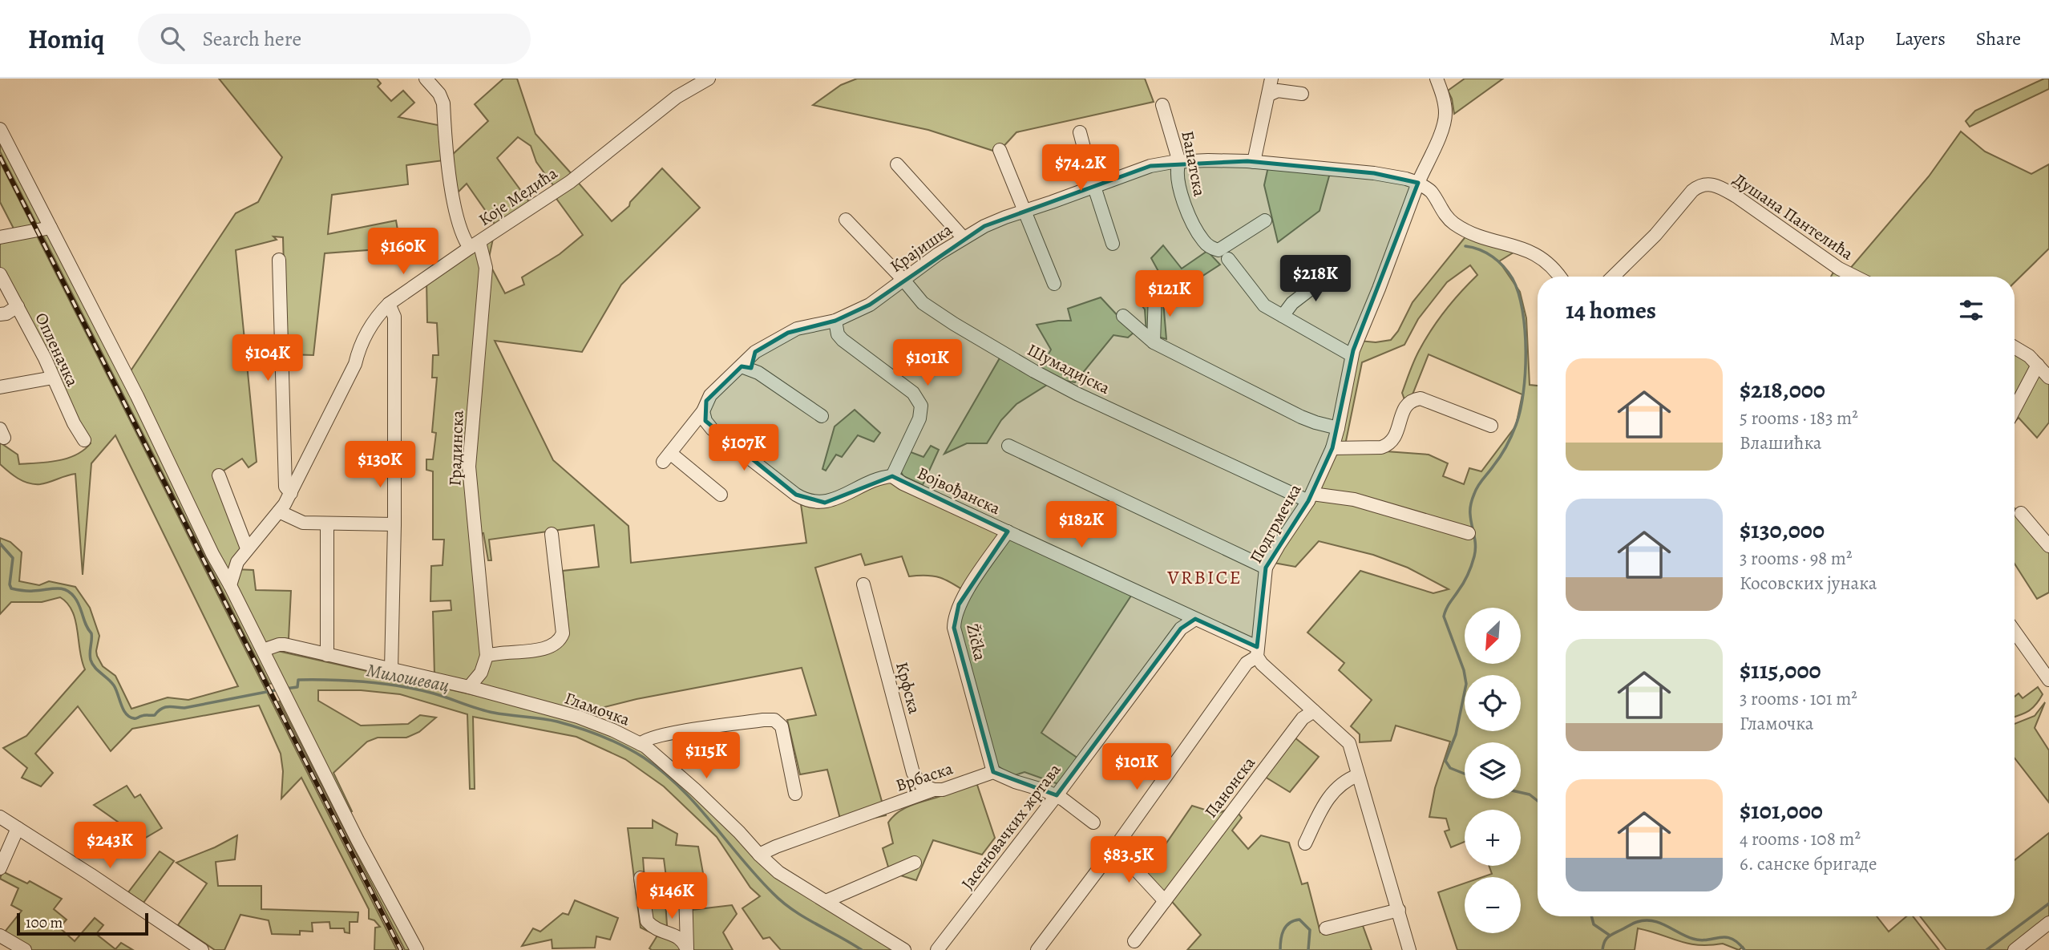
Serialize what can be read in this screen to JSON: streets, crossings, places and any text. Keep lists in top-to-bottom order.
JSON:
{
  "streets": {
    "street": [
      "Банатска",
      "Које Медића",
      "Душана Пантелића",
      "Крајишка",
      "Опленачка",
      "Шумадијска",
      "Градинска",
      "Војвођанска",
      "Подгрмечка",
      "Žička",
      "Крфска",
      "Гламочка",
      "Врбаска",
      "Панонска",
      "Јасеновачких жртава"
    ]
  },
  "crossings": [
    ["Банатска", "Крајишка"],
    ["Банатска", "Подгрмечка"],
    ["Које Медића", "Градинска"],
    ["Крајишка", "Шумадијска"],
    ["Крајишка", "Војвођанска"],
    ["Крајишка", "Подгрмечка"],
    ["Шумадијска", "Подгрмечка"],
    ["Војвођанска", "Подгрмечка"],
    ["Војвођанска", "Žička"],
    ["Војвођанска", "Јасеновачких жртава"],
    ["Žička", "Врбаска"],
    ["Крфска", "Врбаска"],
    ["Гламочка", "Врбаска"]
  ],
  "districts": ["VRBICE"],
  "water": ["Милошевац"],
  "scale_bar": "100 m",
  "north": "bottom left",
  "page": {
    "header": "Homiq",
    "search": "Search here",
    "nav": ["Map", "Layers", "Share"],
    "price": [
      "$74.2K",
      "$160K",
      "$218K",
      "$121K",
      "$104K",
      "$101K",
      "$107K",
      "$130K",
      "$182K",
      "$115K",
      "$101K",
      "$243K",
      "$83.5K",
      "$146K"
    ],
    "heading": "14 homes",
    "list": [
      {
        "name": "$218,000",
        "note": "5 rooms · 183 m² · Влашићка"
      },
      {
        "name": "$130,000",
        "note": "3 rooms · 98 m² · Косовских јунака"
      },
      {
        "name": "$115,000",
        "note": "3 rooms · 101 m² · Гламочка"
      },
      {
        "name": "$101,000",
        "note": "4 rooms · 108 m² · 6. санске бригаде"
      }
    ],
    "map_buttons": ["+", "−"],
    "scale": "100 m"
  }
}
